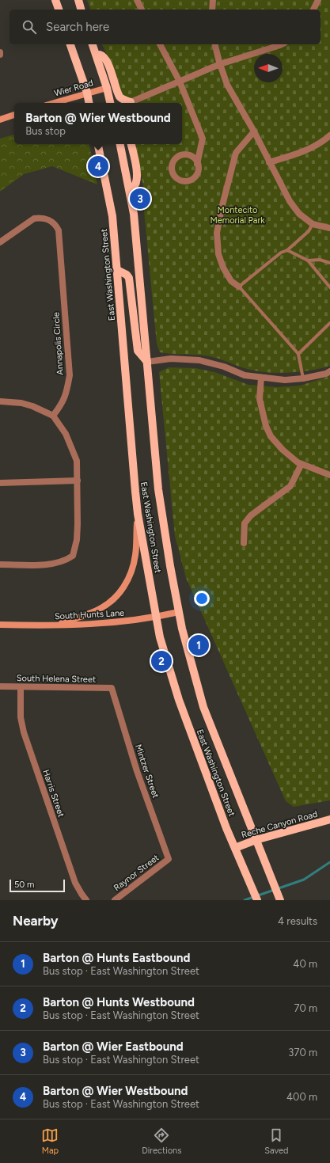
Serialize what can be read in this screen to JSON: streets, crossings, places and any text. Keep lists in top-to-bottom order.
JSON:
{
  "streets": {
    "main road": [
      "Wier Road",
      "East Washington Street",
      "South Hunts Lane",
      "Reche Canyon Road"
    ],
    "street": [
      "Annapolis Circle",
      "South Helena Street",
      "Mintzer Street",
      "Harris Street",
      "Raynor Street"
    ]
  },
  "crossings": [
    ["East Washington Street", "South Hunts Lane"],
    ["East Washington Street", "Reche Canyon Road"],
    ["South Helena Street", "Mintzer Street"],
    ["South Helena Street", "Harris Street"],
    ["Mintzer Street", "Raynor Street"]
  ],
  "parks": ["Montecito Memorial Park"],
  "scale_bar": "50 m",
  "north": "left",
  "page": {
    "search": "Search here",
    "popup": ["Barton @ Wier Westbound", "Bus stop"],
    "pins": [
      "4",
      "3",
      "1",
      "2"
    ],
    "scale": "50 m",
    "heading": ["Nearby", "4 results"],
    "list": [
      {
        "mark": "1",
        "name": "Barton @ Hunts Eastbound",
        "note": "Bus stop · East Washington Street",
        "value": "40 m"
      },
      {
        "mark": "2",
        "name": "Barton @ Hunts Westbound",
        "note": "Bus stop · East Washington Street",
        "value": "70 m"
      },
      {
        "mark": "3",
        "name": "Barton @ Wier Eastbound",
        "note": "Bus stop · East Washington Street",
        "value": "370 m"
      },
      {
        "mark": "4",
        "name": "Barton @ Wier Westbound",
        "note": "Bus stop · East Washington Street",
        "value": "400 m"
      }
    ],
    "nav": ["Map", "Directions", "Saved"]
  }
}
